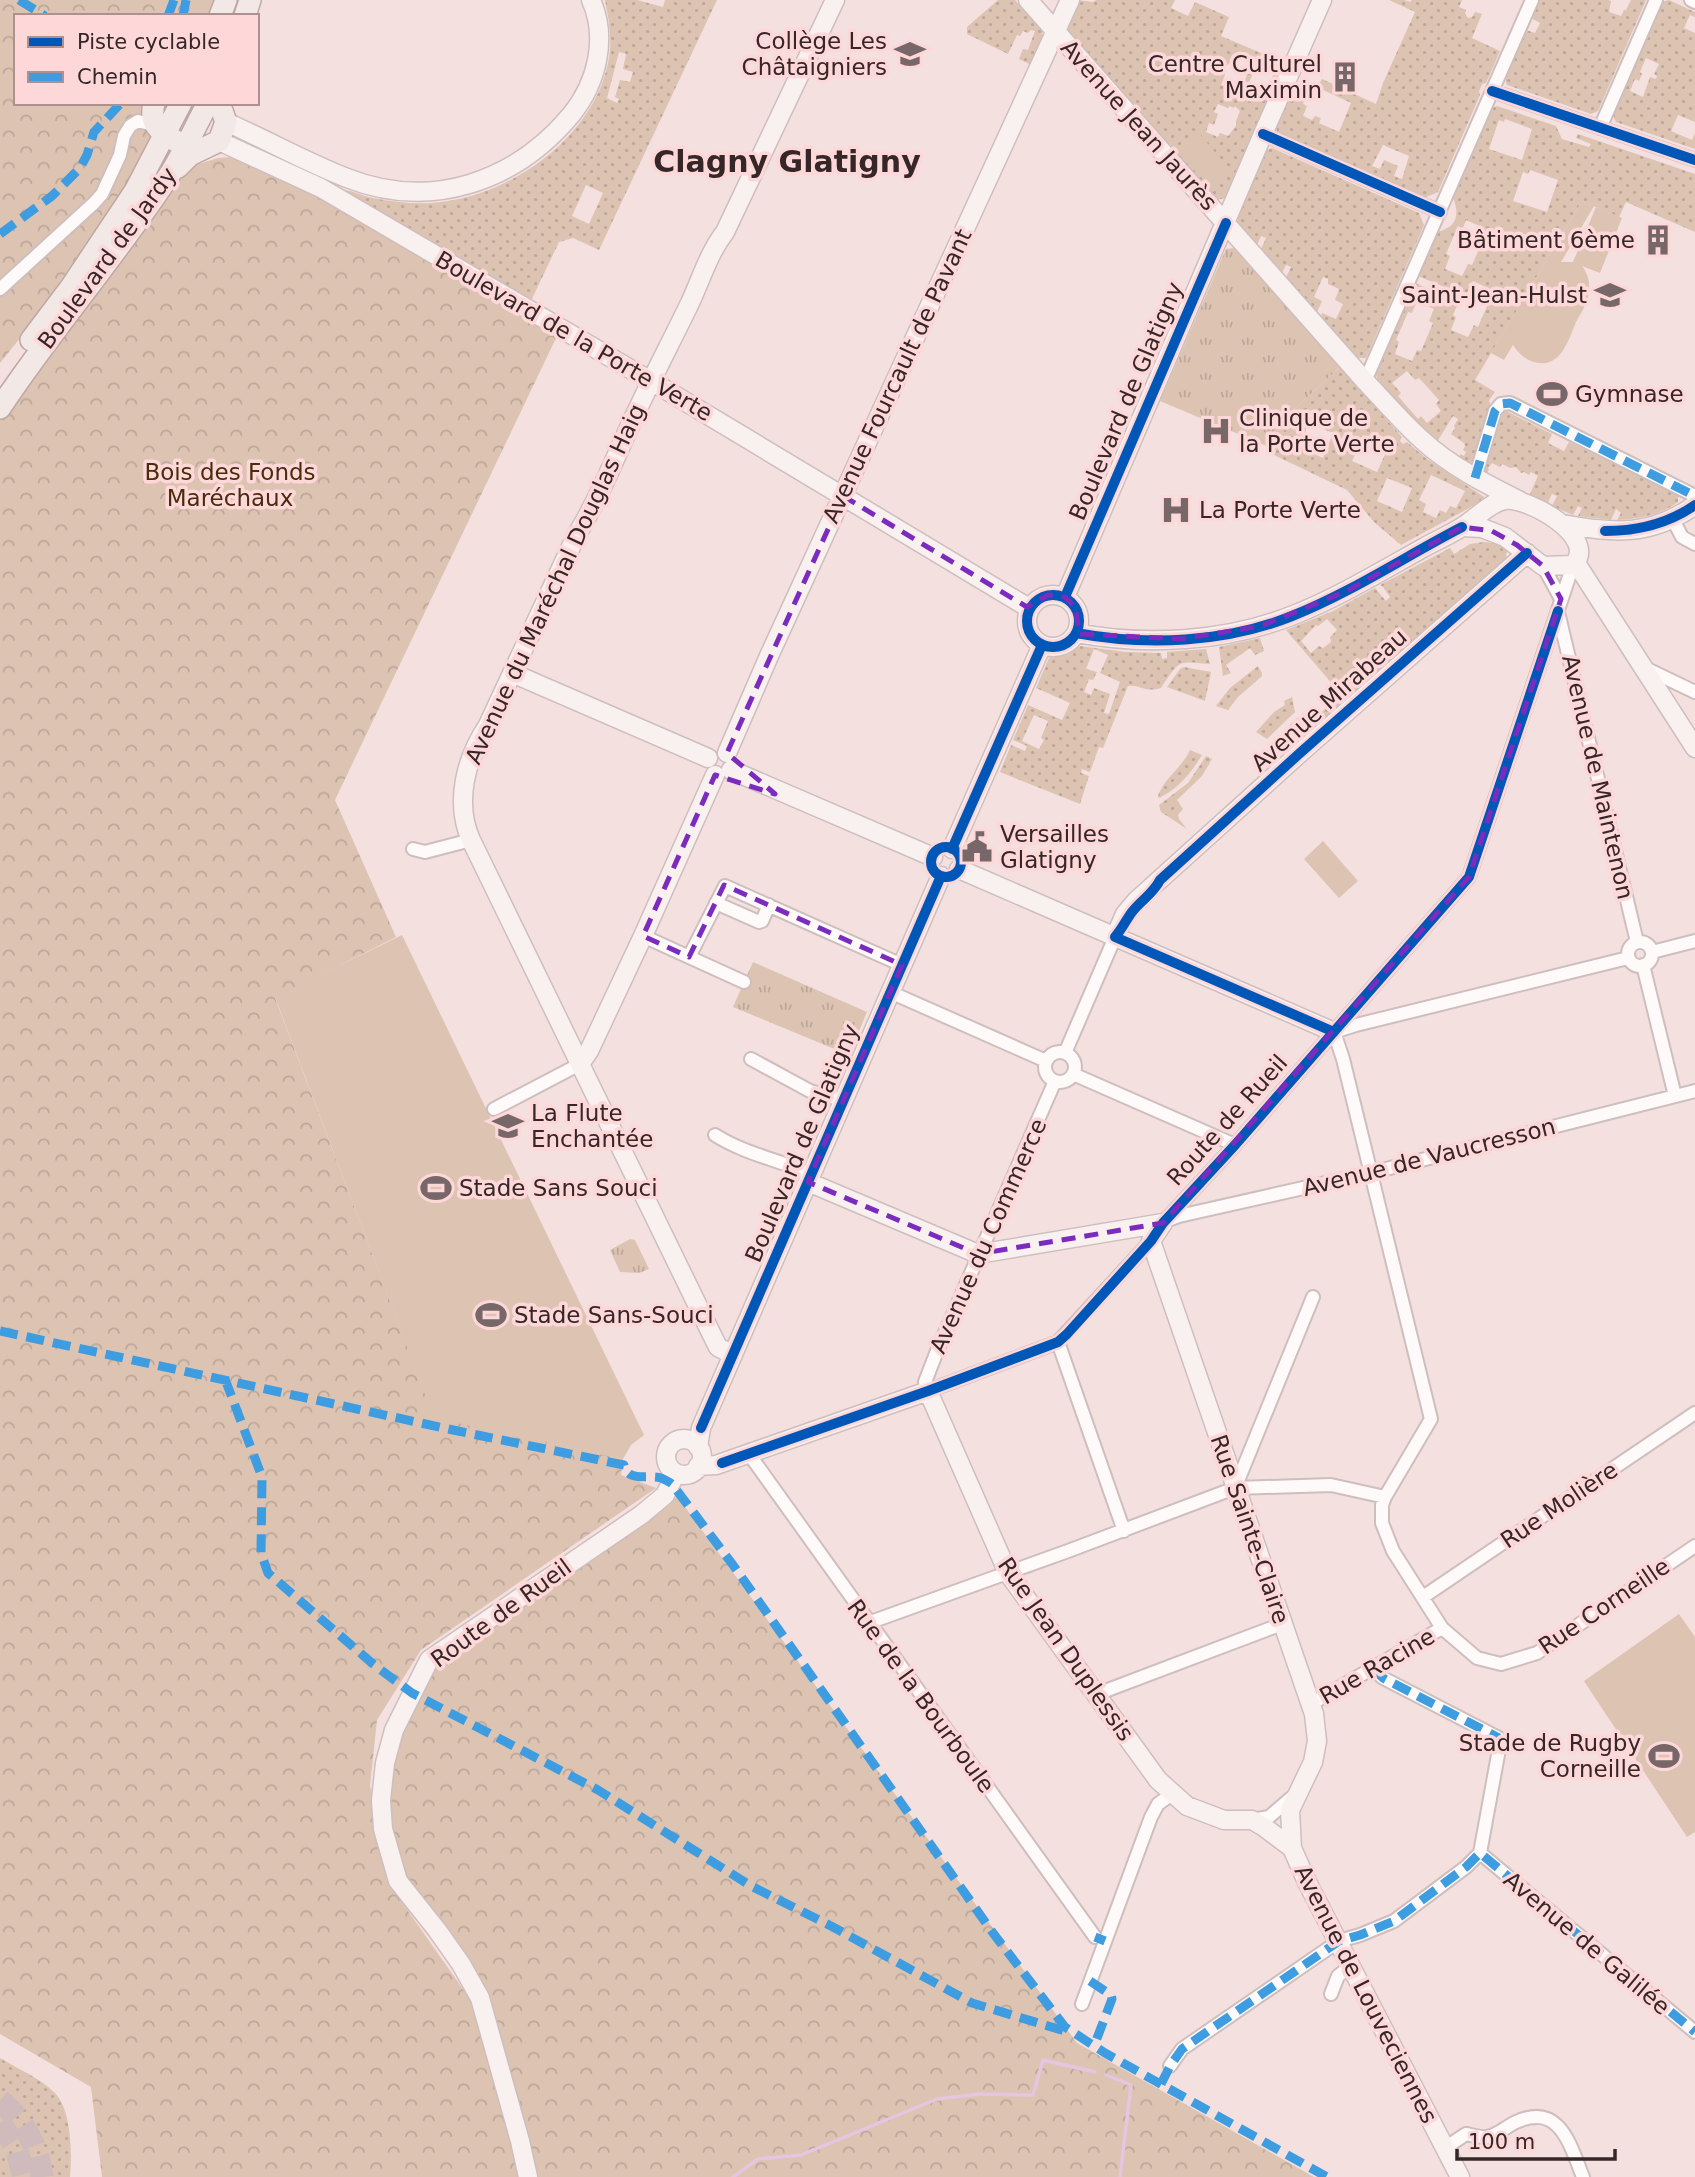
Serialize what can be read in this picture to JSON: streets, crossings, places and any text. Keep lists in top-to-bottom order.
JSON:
{
  "streets": {
    "main road": ["Boulevard de Jardy"],
    "street": [
      "Avenue Jean Jaurès",
      "Boulevard de la Porte Verte",
      "Avenue Fourcault de Pavant",
      "Boulevard de Glatigny",
      "Avenue du Maréchal Douglas Haig",
      "Avenue Mirabeau",
      "Avenue de Maintenon",
      "Route de Rueil",
      "Avenue de Vaucresson",
      "Avenue du Commerce",
      "Rue Molière",
      "Rue Sainte-Claire",
      "Rue Corneille",
      "Rue Jean Duplessis",
      "Rue Racine",
      "Rue de la Bourboule",
      "Avenue de Galilée",
      "Avenue de Louveciennes"
    ]
  },
  "crossings": [
    ["Avenue Jean Jaurès", "Avenue Fourcault de Pavant"],
    ["Avenue Jean Jaurès", "Boulevard de Glatigny"],
    ["Boulevard de la Porte Verte", "Avenue Fourcault de Pavant"],
    ["Boulevard de la Porte Verte", "Boulevard de Glatigny"],
    ["Boulevard de la Porte Verte", "Avenue du Maréchal Douglas Haig"],
    ["Avenue Fourcault de Pavant", "Avenue du Maréchal Douglas Haig"],
    ["Boulevard de Glatigny", "Avenue du Maréchal Douglas Haig"],
    ["Boulevard de Glatigny", "Route de Rueil"],
    ["Avenue de Maintenon", "Route de Rueil"],
    ["Route de Rueil", "Avenue de Vaucresson"],
    ["Route de Rueil", "Avenue du Commerce"],
    ["Route de Rueil", "Rue Sainte-Claire"],
    ["Route de Rueil", "Rue Jean Duplessis"],
    ["Route de Rueil", "Rue de la Bourboule"],
    ["Avenue de Vaucresson", "Rue Sainte-Claire"],
    ["Avenue du Commerce", "Rue Jean Duplessis"],
    ["Rue Molière", "Rue Corneille"],
    ["Rue Sainte-Claire", "Rue Jean Duplessis"],
    ["Rue Sainte-Claire", "Rue Racine"],
    ["Rue Sainte-Claire", "Avenue de Louveciennes"],
    ["Rue Corneille", "Rue Racine"],
    ["Rue Jean Duplessis", "Avenue de Louveciennes"]
  ],
  "districts": ["Clagny Glatigny"],
  "parks": ["Bois des Fonds Maréchaux"],
  "places": {
    "school or university": ["Collège Les Châtaigniers", "Saint-Jean-Hulst", "La Flute Enchantée"],
    "building": ["Centre Culturel Maximin", "Bâtiment 6ème"],
    "sports": [
      "Gymnase",
      "Stade Sans Souci",
      "Stade Sans-Souci",
      "Stade de Rugby Corneille"
    ],
    "hospital": ["Clinique de la Porte Verte", "La Porte Verte"],
    "public building": ["Versailles Glatigny"]
  },
  "legend": ["Piste cyclable", "Chemin"],
  "scale_bar": "100 m"
}
